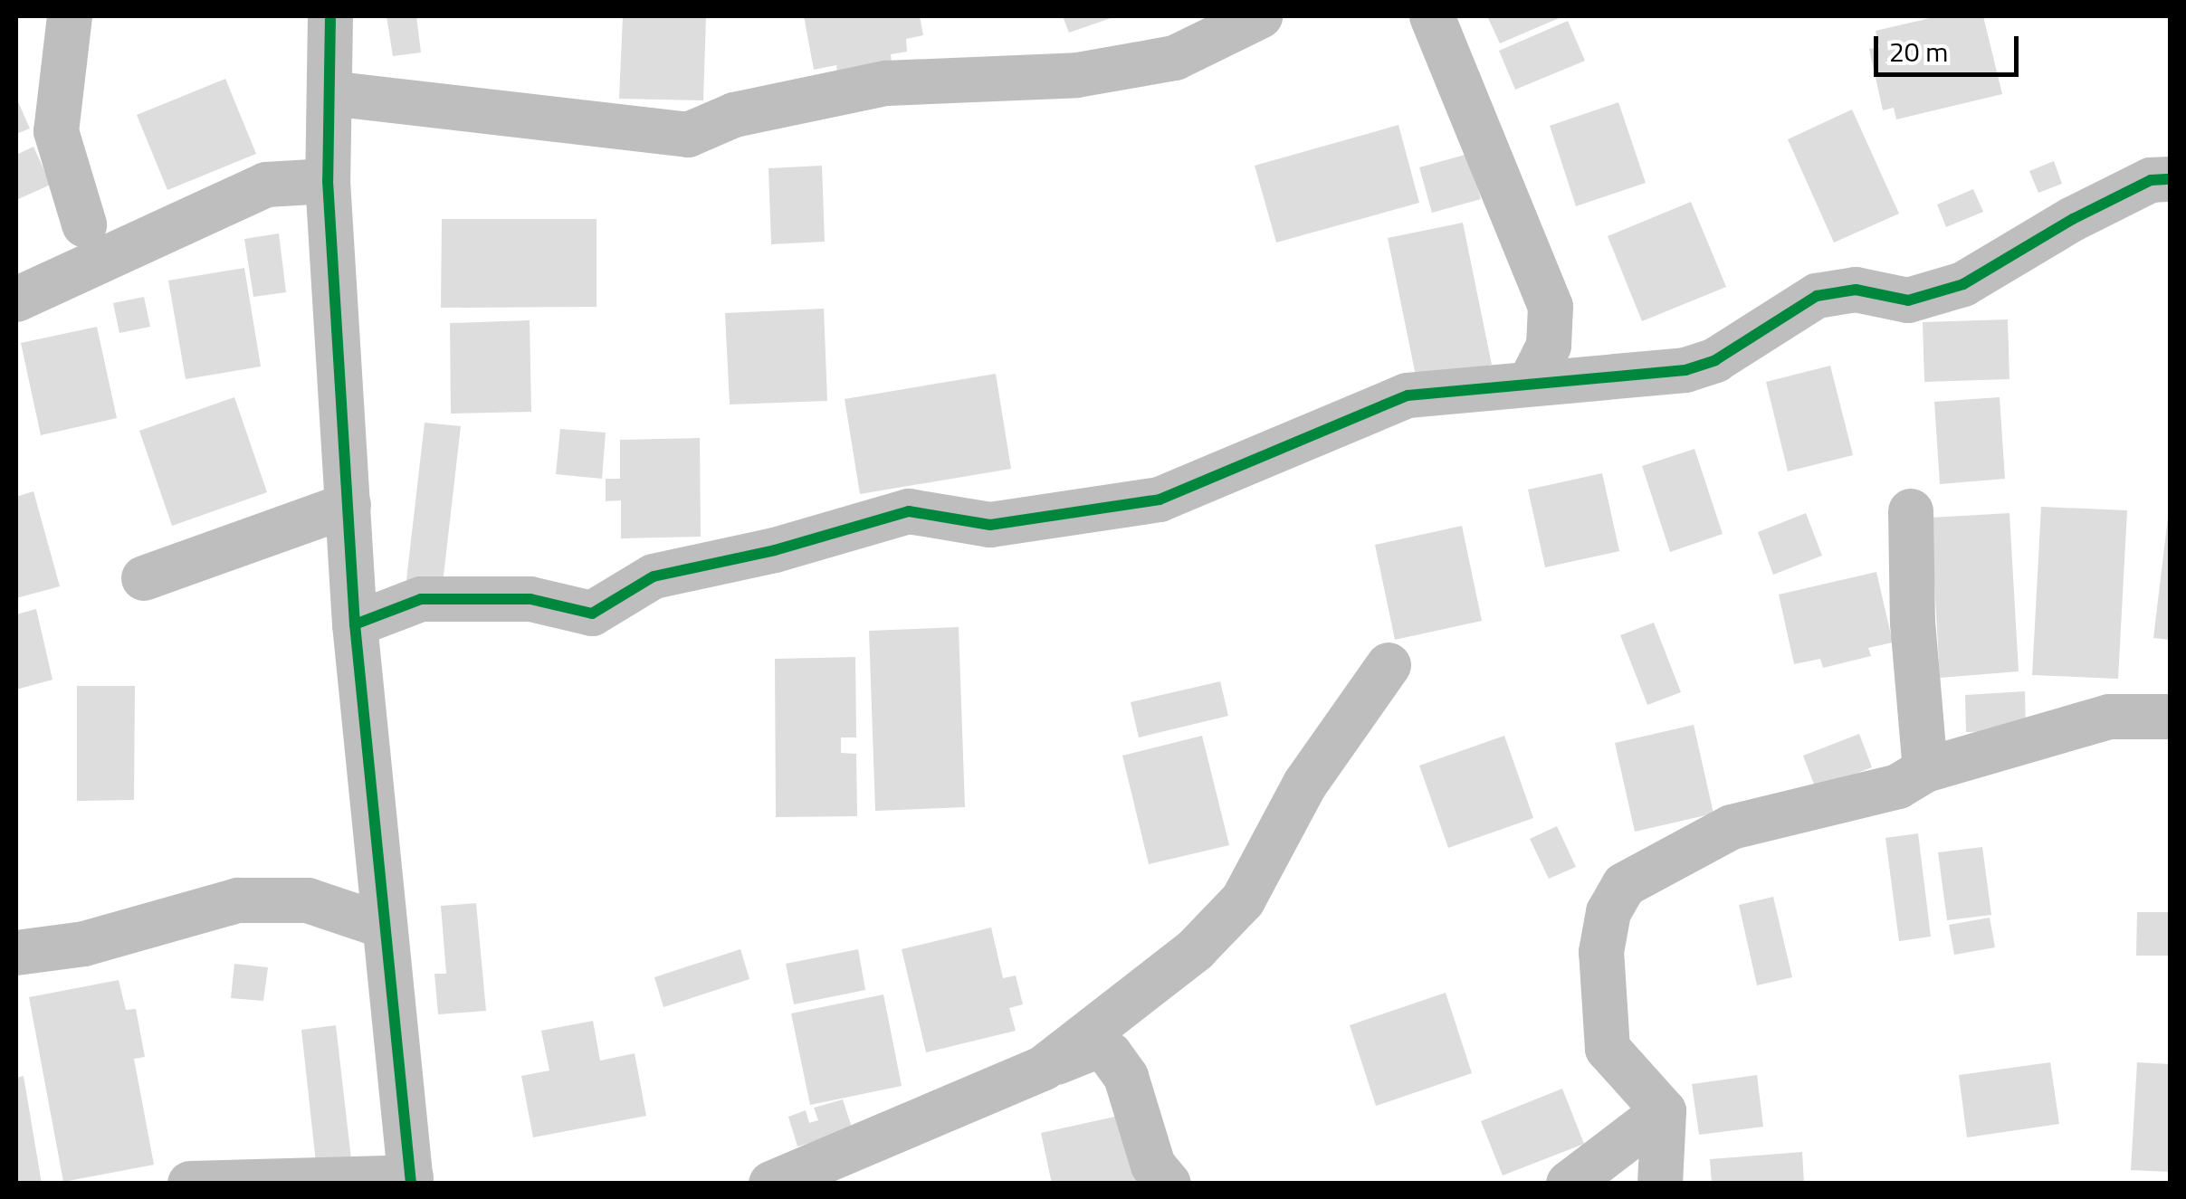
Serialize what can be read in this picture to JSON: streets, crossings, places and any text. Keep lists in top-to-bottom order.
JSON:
{
  "scale_bar": "20 m"
}
